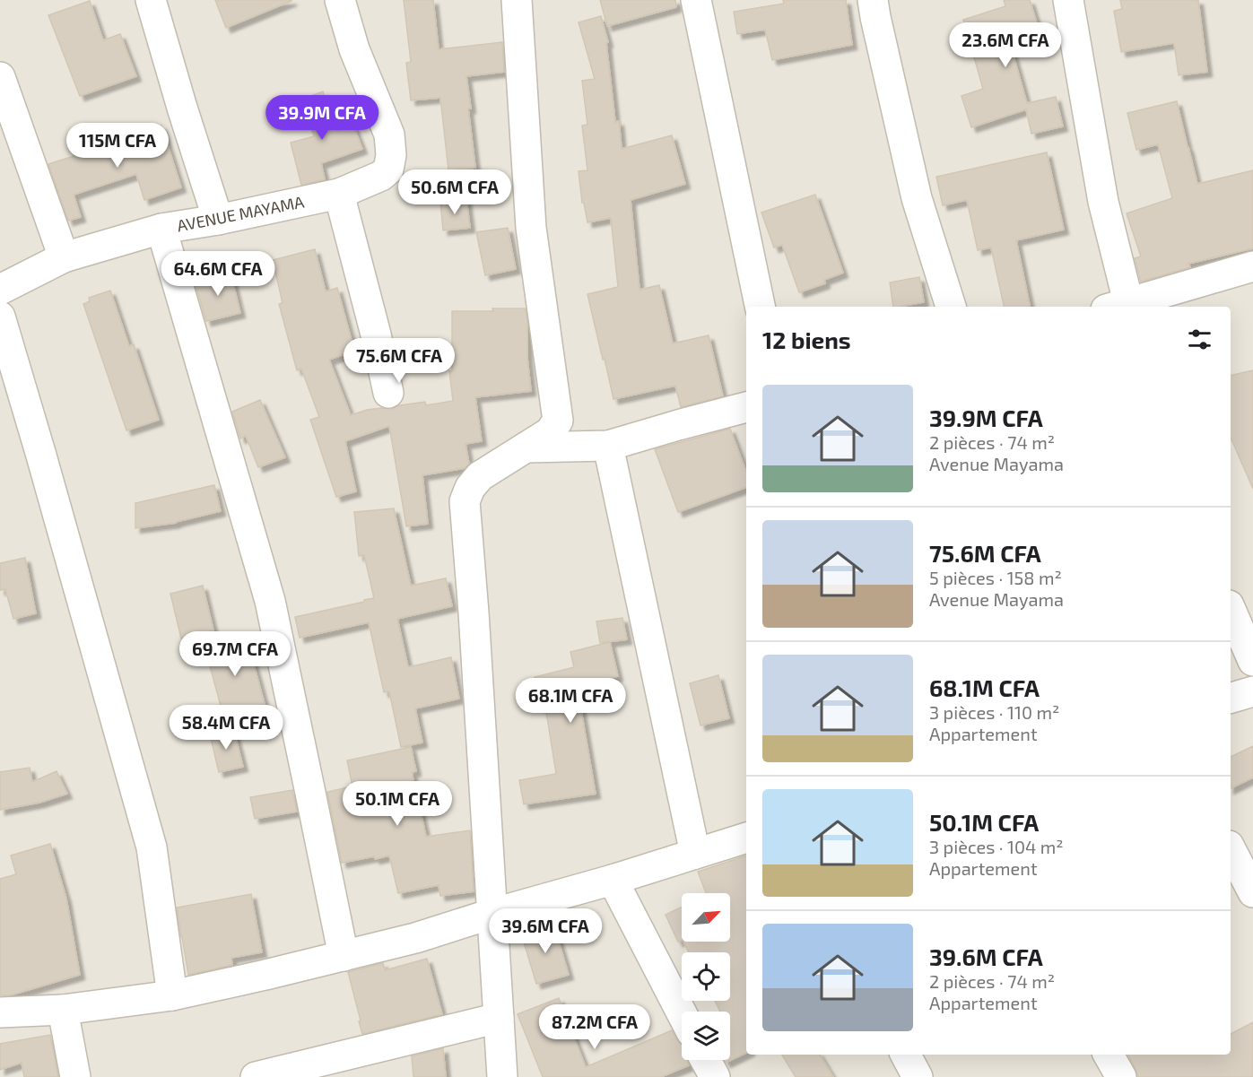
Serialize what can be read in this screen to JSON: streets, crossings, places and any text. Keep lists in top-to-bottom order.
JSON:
{
  "streets": {
    "street": ["AVENUE MAYAMA"]
  },
  "north": "top right",
  "page": {
    "price": [
      "23.6M CFA",
      "39.9M CFA",
      "115M CFA",
      "50.6M CFA",
      "64.6M CFA",
      "75.6M CFA",
      "69.7M CFA",
      "68.1M CFA",
      "58.4M CFA",
      "50.1M CFA",
      "39.6M CFA",
      "87.2M CFA"
    ],
    "heading": "12 biens",
    "list": [
      {
        "name": "39.9M CFA",
        "note": "2 pièces · 74 m² · Avenue Mayama"
      },
      {
        "name": "75.6M CFA",
        "note": "5 pièces · 158 m² · Avenue Mayama"
      },
      {
        "name": "68.1M CFA",
        "note": "3 pièces · 110 m² · Appartement"
      },
      {
        "name": "50.1M CFA",
        "note": "3 pièces · 104 m² · Appartement"
      },
      {
        "name": "39.6M CFA",
        "note": "2 pièces · 74 m² · Appartement"
      }
    ]
  }
}
